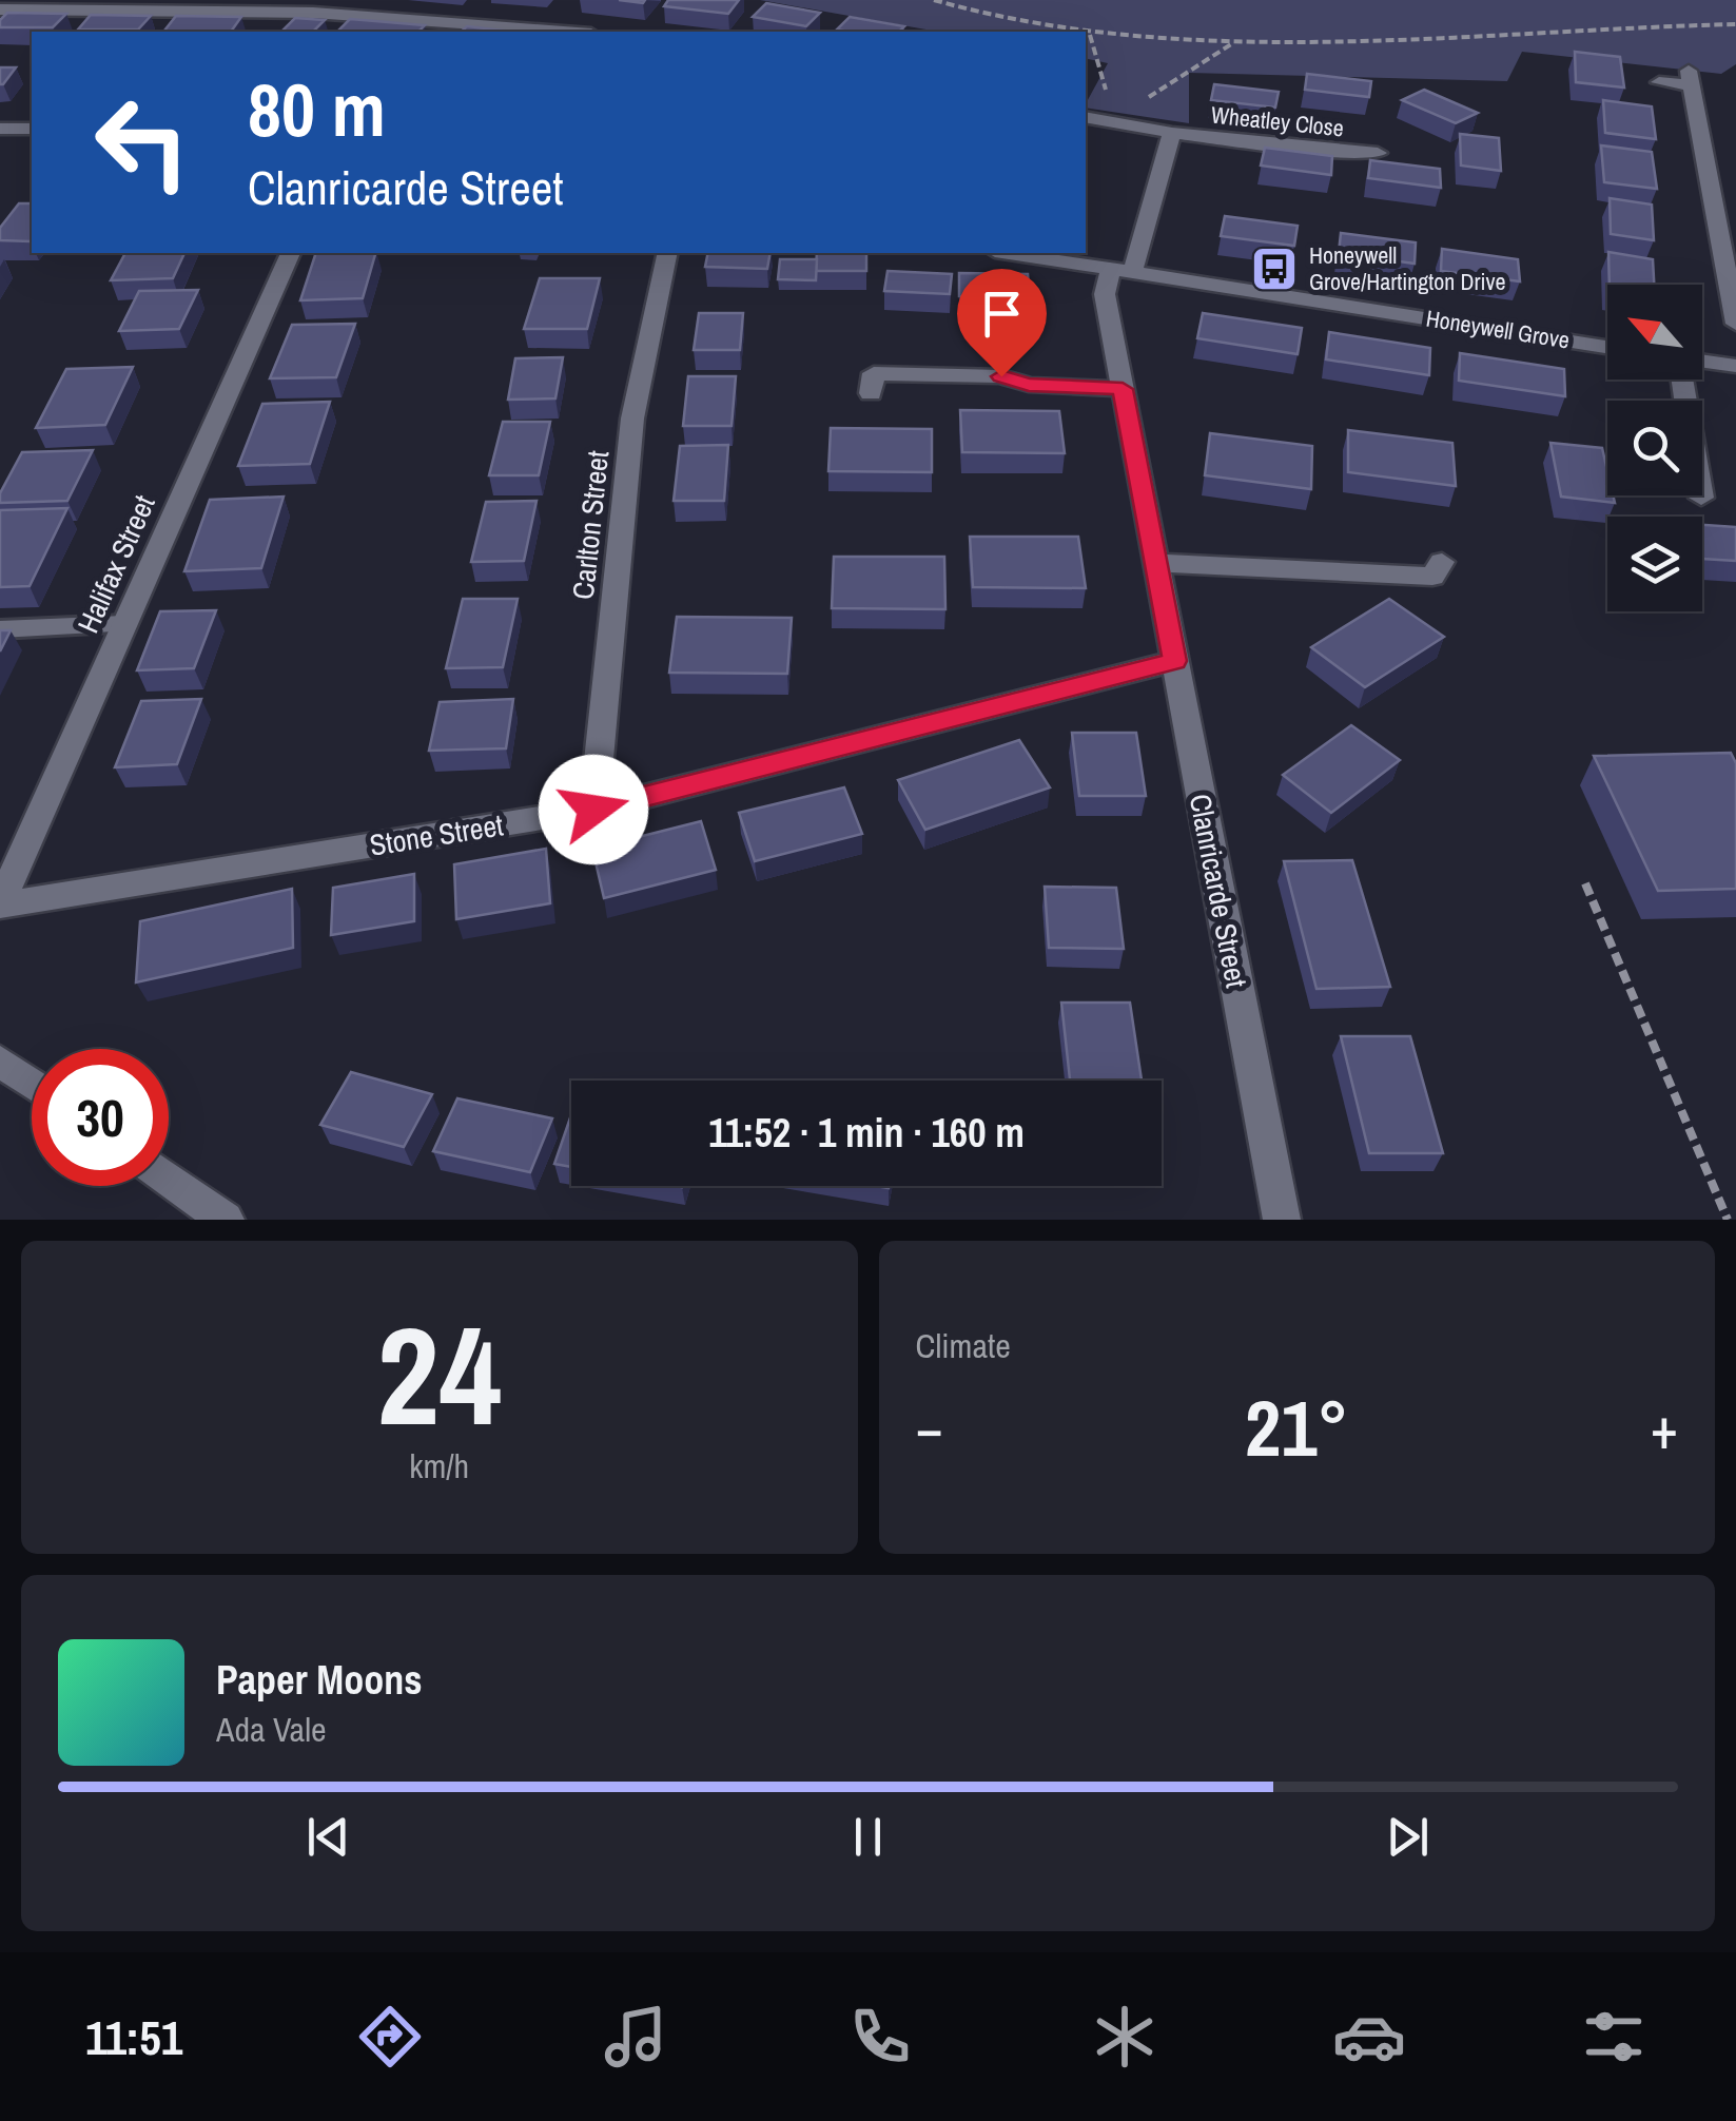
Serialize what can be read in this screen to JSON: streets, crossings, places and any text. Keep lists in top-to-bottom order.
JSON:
{
  "streets": {
    "street": [
      "Wheatley Close",
      "Honeywell Grove",
      "Carlton Street",
      "Halifax Street",
      "Stone Street",
      "Clanricarde Street"
    ]
  },
  "crossings": [
    ["Wheatley Close", "Clanricarde Street"],
    ["Honeywell Grove", "Clanricarde Street"],
    ["Carlton Street", "Stone Street"],
    ["Halifax Street", "Stone Street"],
    ["Stone Street", "Clanricarde Street"]
  ],
  "places": {
    "bus stop": ["Honeywell Grove/Hartington Drive"]
  },
  "north": "top left",
  "page": {
    "turn": ["80 m", "Clanricarde Street"],
    "limit": "30",
    "trip": "11:52 · 1 min · 160 m",
    "tile": [
      ["24", "km/h"],
      "Climate"
    ],
    "heat": ["−", "21°", "+"],
    "song": ["Paper Moons", "Ada Vale"],
    "tabs": "11:51"
  }
}
